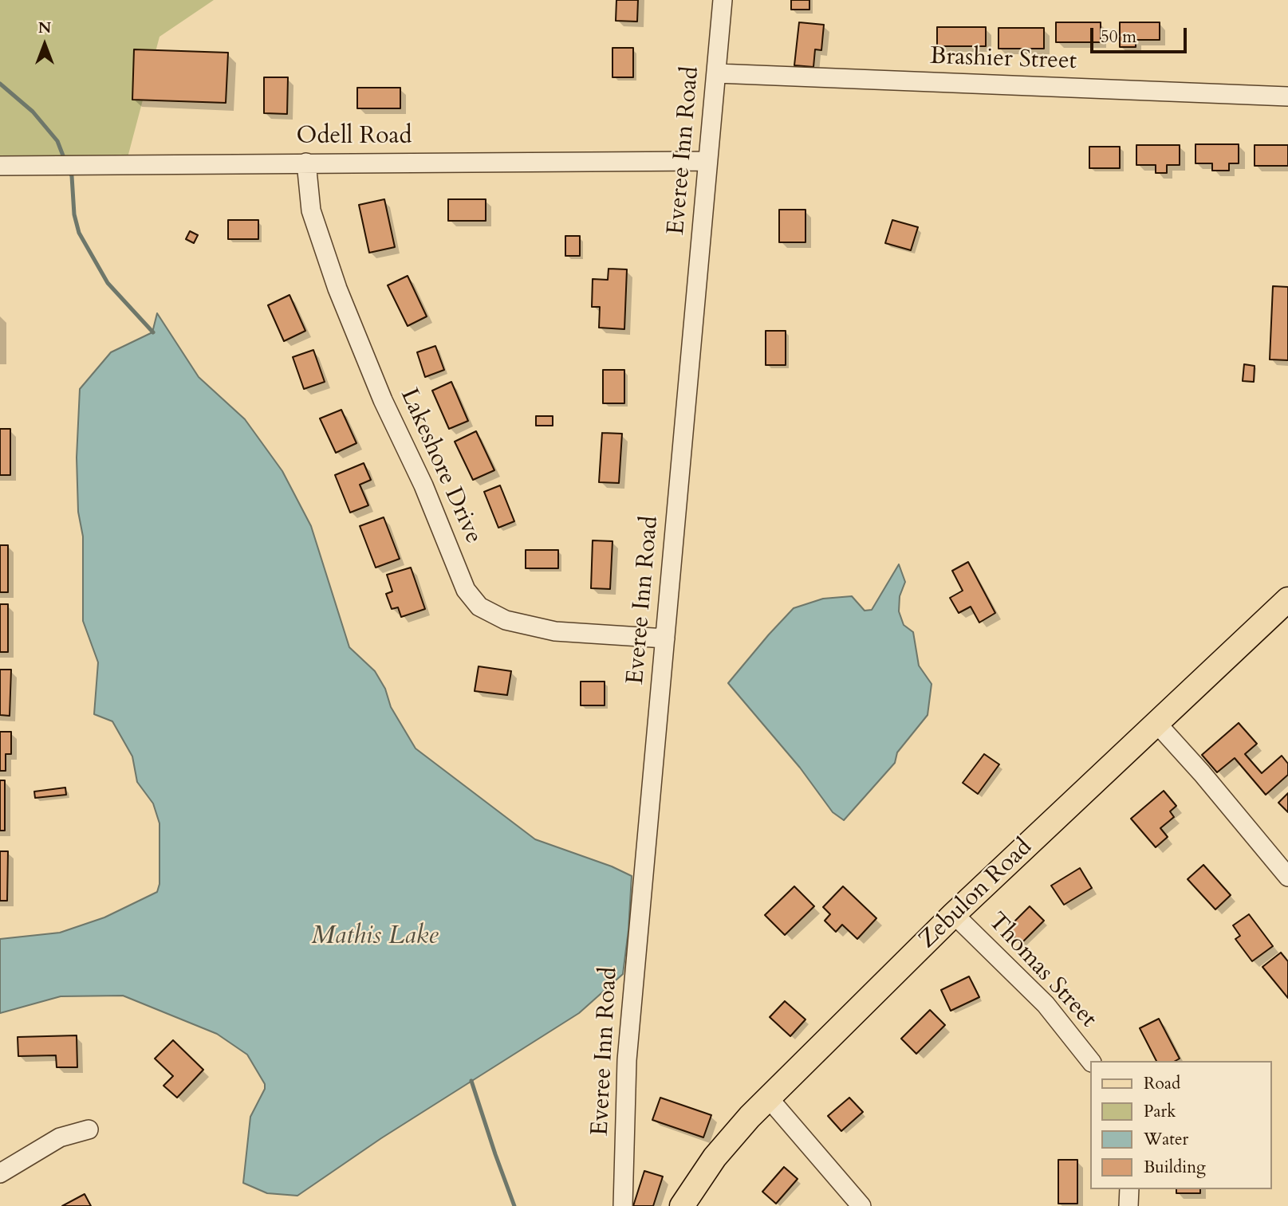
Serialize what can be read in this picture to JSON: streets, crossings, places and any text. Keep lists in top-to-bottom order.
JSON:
{
  "streets": {
    "main road": ["Zebulon Road"],
    "street": [
      "Brashier Street",
      "Odell Road",
      "Everee Inn Road",
      "Lakeshore Drive",
      "Thomas Street"
    ]
  },
  "crossings": [
    ["Brashier Street", "Everee Inn Road"],
    ["Odell Road", "Everee Inn Road"],
    ["Odell Road", "Lakeshore Drive"],
    ["Everee Inn Road", "Lakeshore Drive"],
    ["Zebulon Road", "Thomas Street"]
  ],
  "water": ["Mathis Lake"],
  "legend": [
    "Road",
    "Park",
    "Water",
    "Building"
  ],
  "scale_bar": "50 m",
  "north": "top"
}
